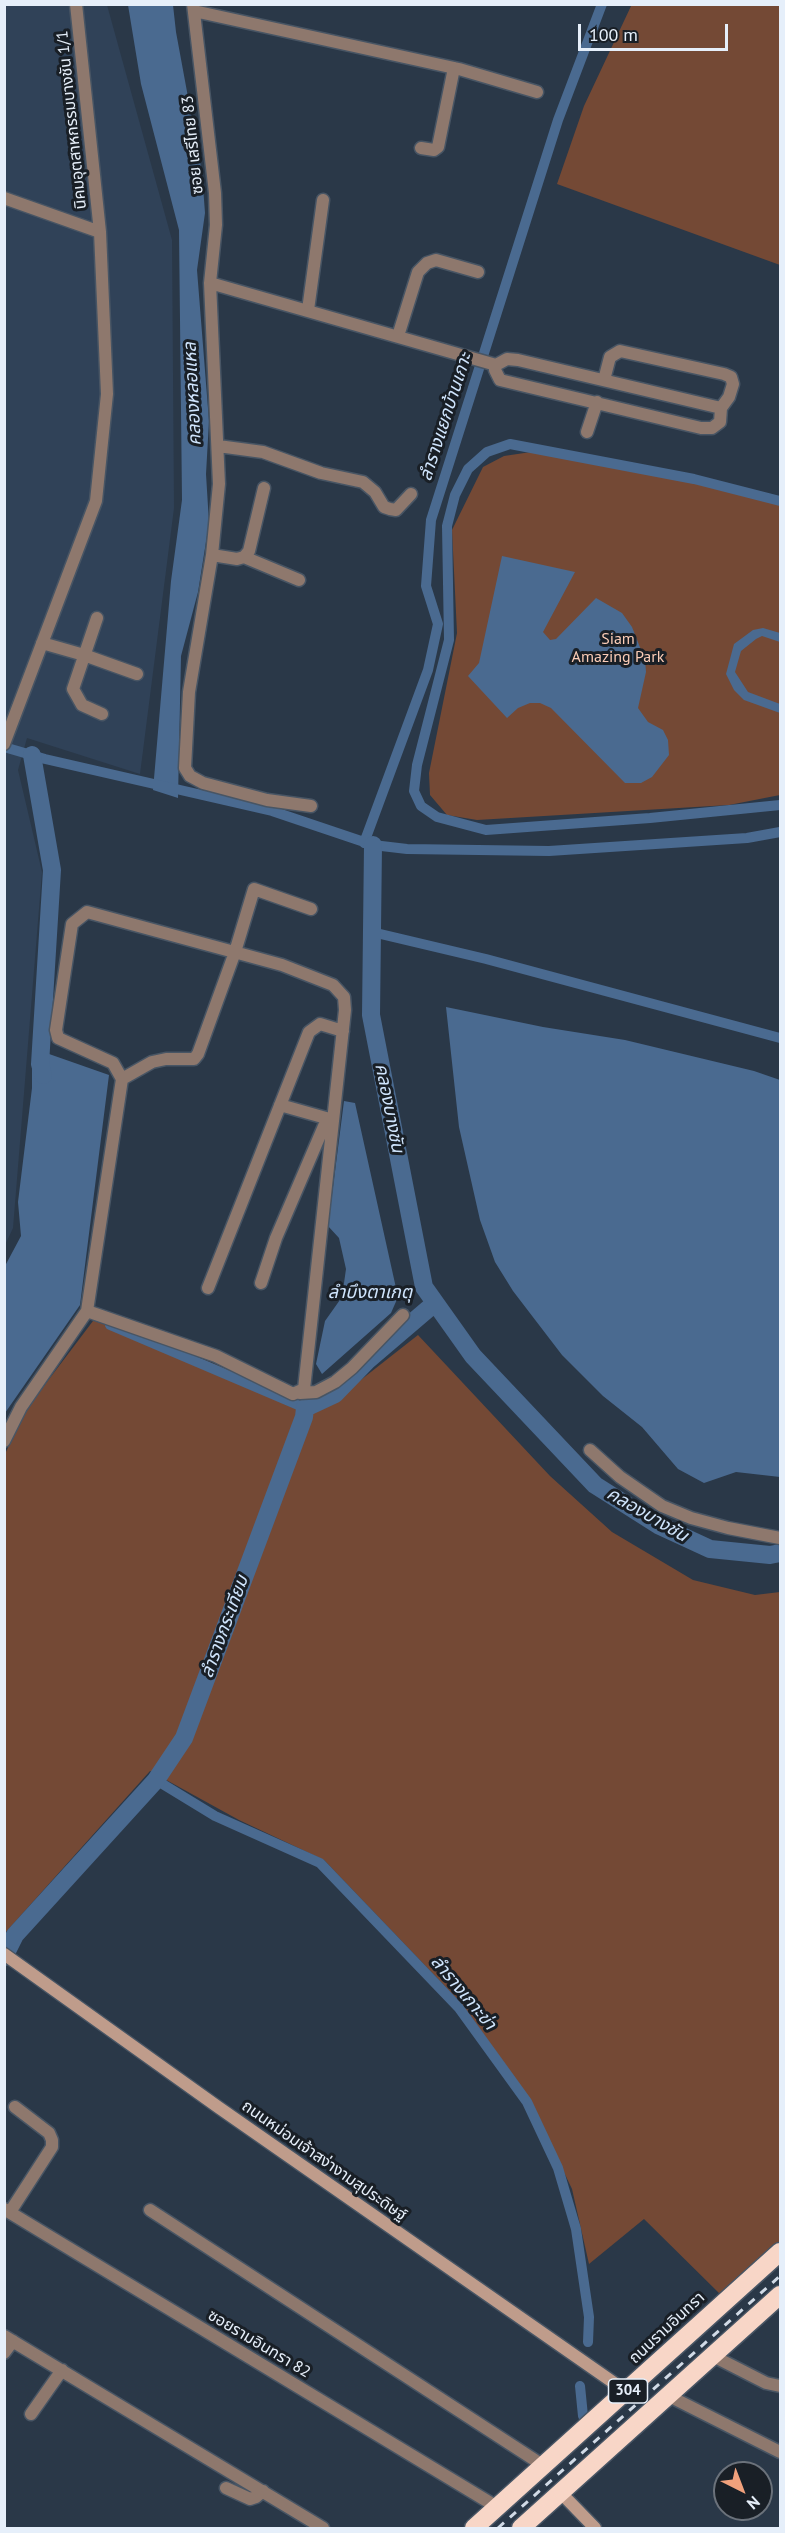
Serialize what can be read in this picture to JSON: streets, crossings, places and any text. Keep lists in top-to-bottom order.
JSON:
{
  "streets": {
    "highway": ["ถนนรามอินทรา", "304"],
    "street": [
      "นิคมอุตสาหกรรมบางชัน 1/1",
      "ซอย เสรีไทย 83",
      "ถนนหม่อมเจ้าสง่างามสุประดิษฐ์",
      "ซอยรามอินทรา 82"
    ]
  },
  "crossings": [
    ["ถนนหม่อมเจ้าสง่างามสุประดิษฐ์", "ถนนรามอินทรา"],
    ["ถนนรามอินทรา", "ซอยรามอินทรา 82"]
  ],
  "water": [
    "คลองหลอแหล",
    "ลำรางแยกบ้านเกาะ",
    "คลองบางชัน",
    "ลำบึงตาเกตุ",
    "ลำรางกระเทียม",
    "ลำรางเกาะข่า"
  ],
  "parks": ["Siam Amazing Park"],
  "scale_bar": "100 m",
  "north": "bottom right"
}
